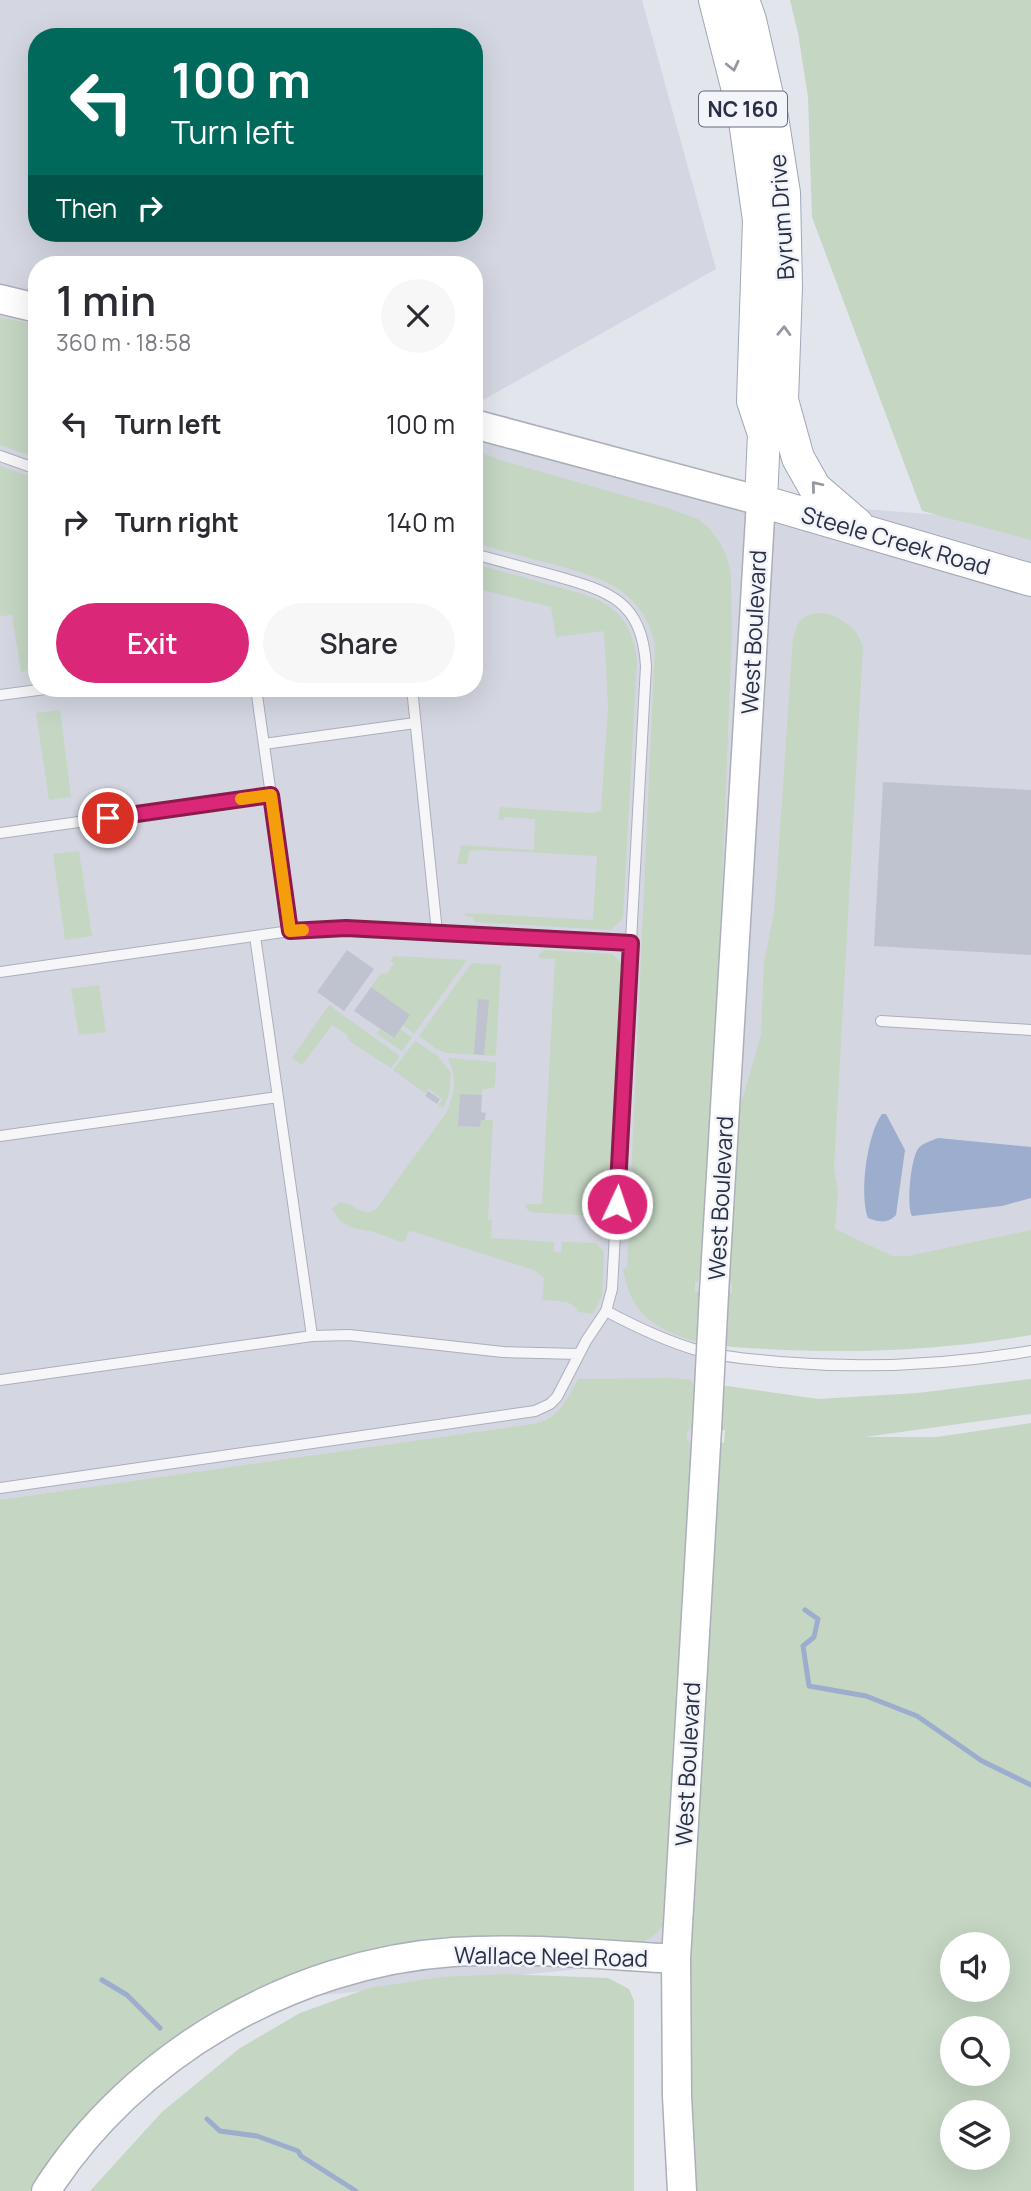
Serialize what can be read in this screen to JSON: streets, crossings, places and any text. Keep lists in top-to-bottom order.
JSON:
{
  "streets": {
    "main road": ["NC 160", "Byrum Drive", "Steele Creek Road"],
    "street": ["West Boulevard", "Wallace Neel Road"]
  },
  "crossings": [
    ["Byrum Drive", "Steele Creek Road"],
    ["Byrum Drive", "West Boulevard"],
    ["Steele Creek Road", "West Boulevard"],
    ["West Boulevard", "Wallace Neel Road"]
  ],
  "page": {
    "turn": ["100 m", "Turn left"],
    "then": "Then",
    "heading": ["1 min", "360 m · 18:58"],
    "list": [
      {
        "name": "Turn left",
        "value": "100 m"
      },
      {
        "name": "Turn right",
        "value": "140 m"
      }
    ],
    "buttons": ["Exit", "Share"]
  }
}
